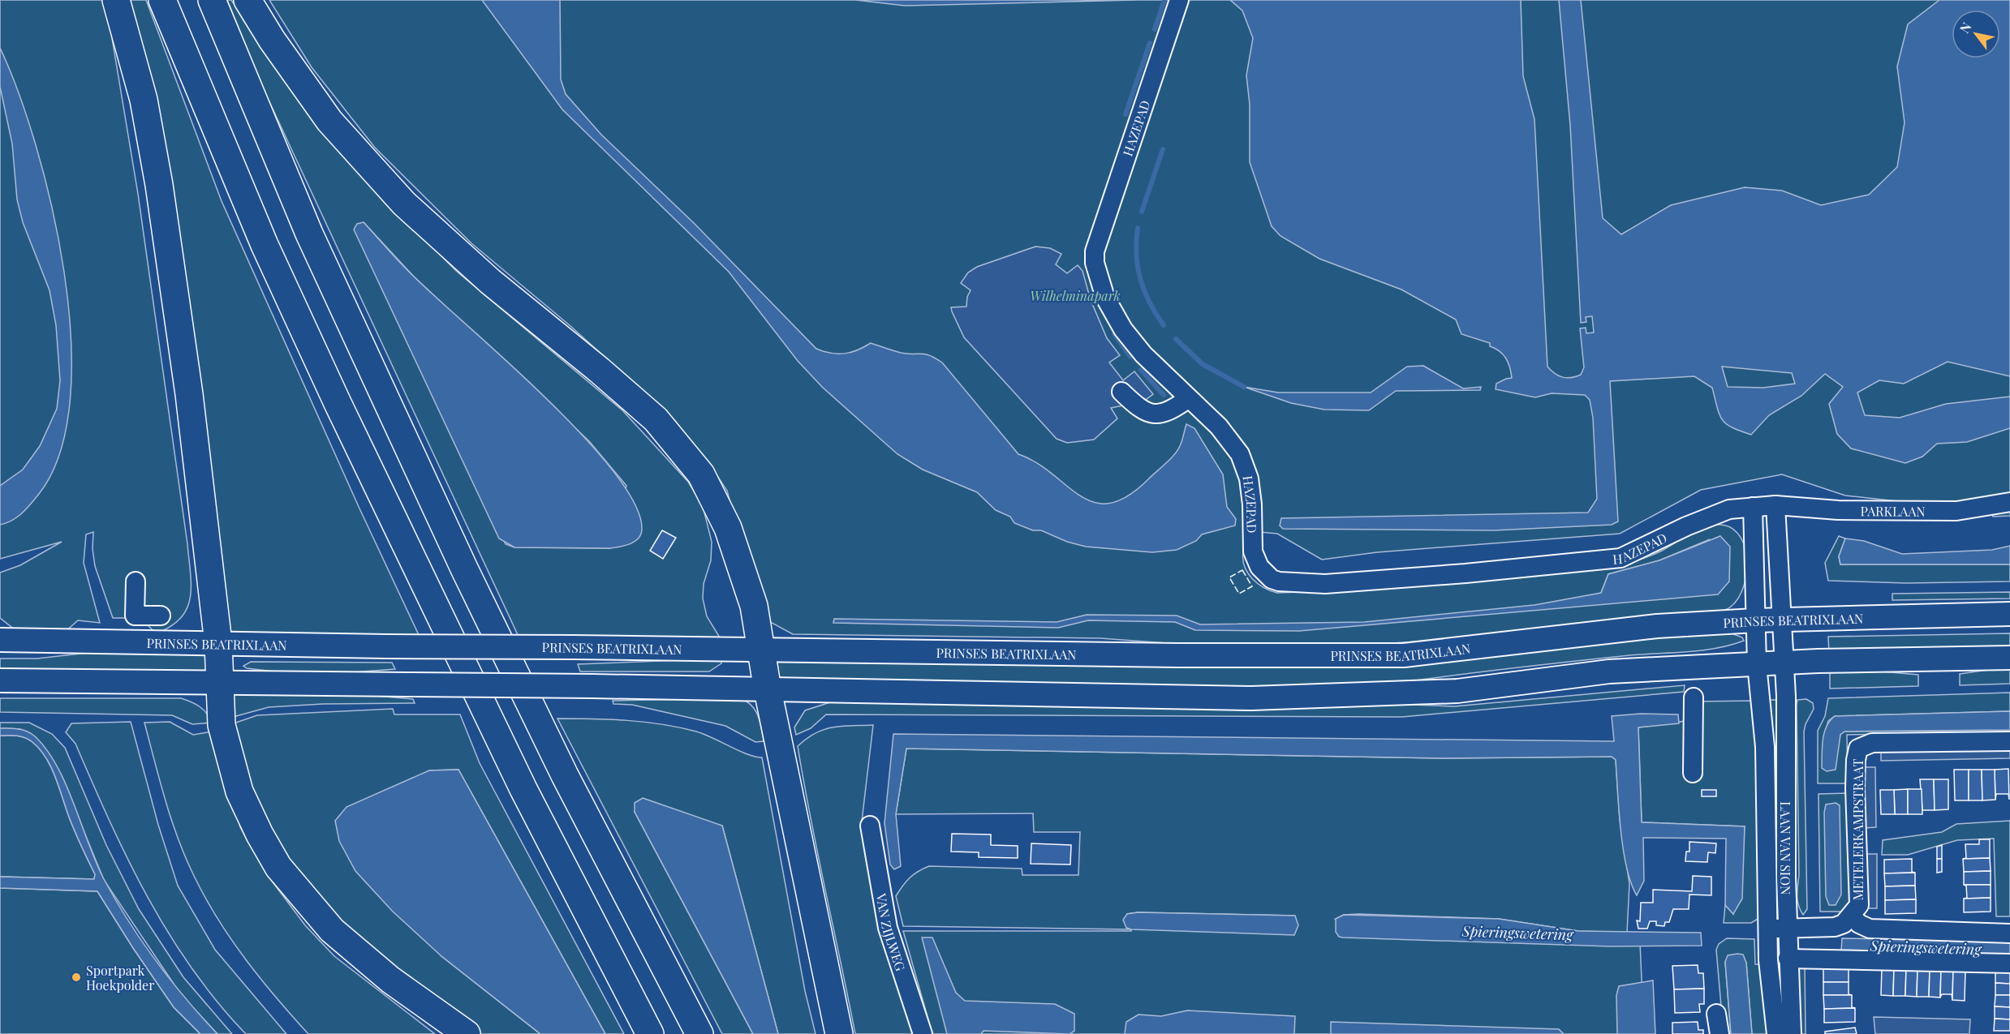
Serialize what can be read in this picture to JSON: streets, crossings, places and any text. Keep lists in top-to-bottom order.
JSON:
{
  "streets": {
    "main road": ["PRINSES BEATRIXLAAN"],
    "street": [
      "HAZEPAD",
      "PARKLAAN",
      "METELERKAMPSTRAAT",
      "LAAN VAN SION",
      "VAN ZIJLWEG"
    ]
  },
  "crossings": [
    ["HAZEPAD", "PARKLAAN"],
    ["PRINSES BEATRIXLAAN", "LAAN VAN SION"]
  ],
  "water": ["Spieringswetering"],
  "parks": ["Wilhelminapark"],
  "places": ["Sportpark Hoekpolder"],
  "north": "top left"
}
